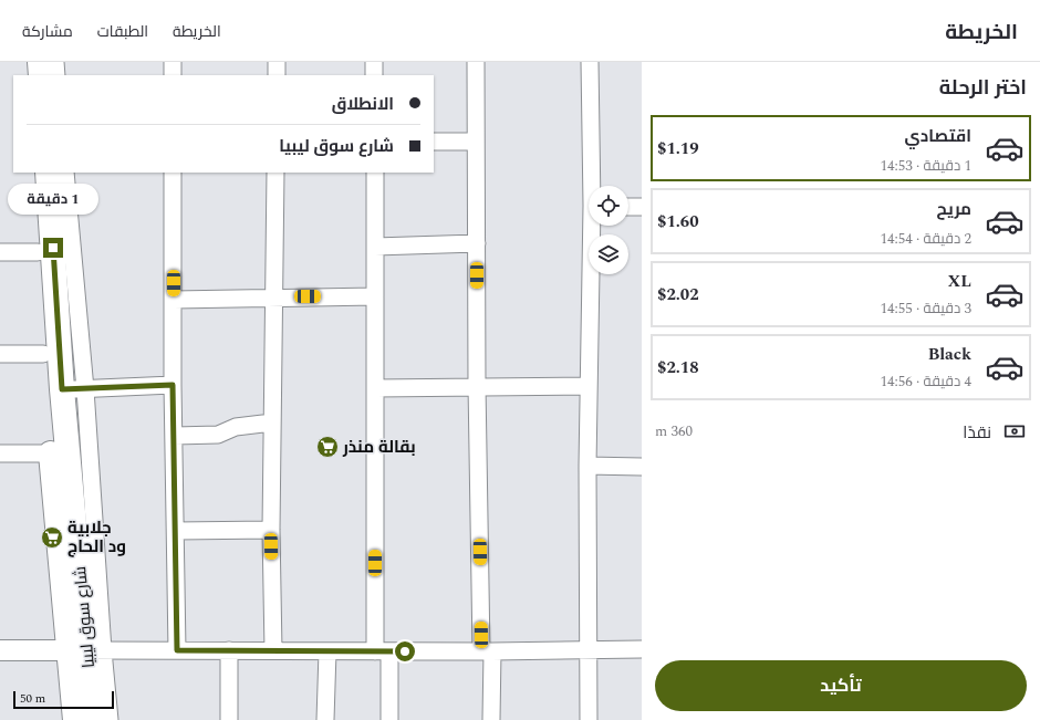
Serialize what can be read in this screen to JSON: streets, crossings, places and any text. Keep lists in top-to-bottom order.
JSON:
{
  "streets": {
    "main road": ["شارع سوق ليبيا"]
  },
  "places": {
    "supermarket": ["بقالة منذر", "جلابية ود الحاج"]
  },
  "scale_bar": "50 m",
  "page": {
    "header": "الخريطة",
    "nav": ["الخريطة", "الطبقات", "مشاركة"],
    "heading": "اختر الرحلة",
    "banner": ["الانطلاق", "شارع سوق ليبيا"],
    "list": [
      {
        "name": "اقتصادي",
        "note": "1 دقيقة · 14:53",
        "value": "$1.19"
      },
      {
        "name": "مريح",
        "note": "2 دقيقة · 14:54",
        "value": "$1.60"
      },
      {
        "name": "XL",
        "note": "3 دقيقة · 14:55",
        "value": "$2.02"
      },
      {
        "name": "Black",
        "note": "4 دقيقة · 14:56",
        "value": "$2.18"
      }
    ],
    "bubble": "1 دقيقة",
    "pay": ["نقدًا", "360 m"],
    "buttons": "تأكيد",
    "scale": "50 m"
  }
}
